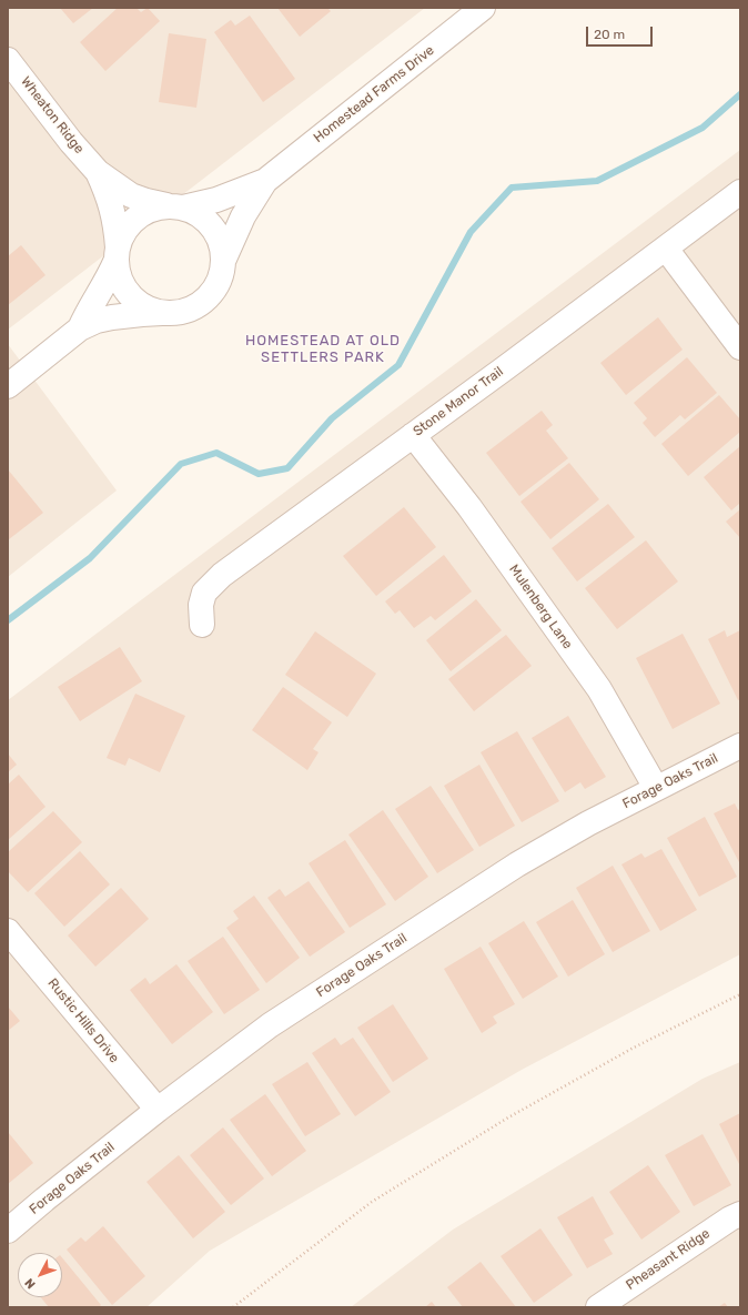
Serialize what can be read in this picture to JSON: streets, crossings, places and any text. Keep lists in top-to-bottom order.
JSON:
{
  "streets": {
    "street": [
      "Homestead Farms Drive",
      "Wheaton Ridge",
      "Stone Manor Trail",
      "Mulenberg Lane",
      "Forage Oaks Trail",
      "Rustic Hills Drive",
      "Pheasant Ridge"
    ]
  },
  "crossings": [
    ["Homestead Farms Drive", "Wheaton Ridge"],
    ["Stone Manor Trail", "Mulenberg Lane"],
    ["Mulenberg Lane", "Forage Oaks Trail"],
    ["Forage Oaks Trail", "Rustic Hills Drive"]
  ],
  "districts": ["HOMESTEAD AT OLD SETTLERS PARK"],
  "scale_bar": "20 m",
  "north": "bottom left"
}
